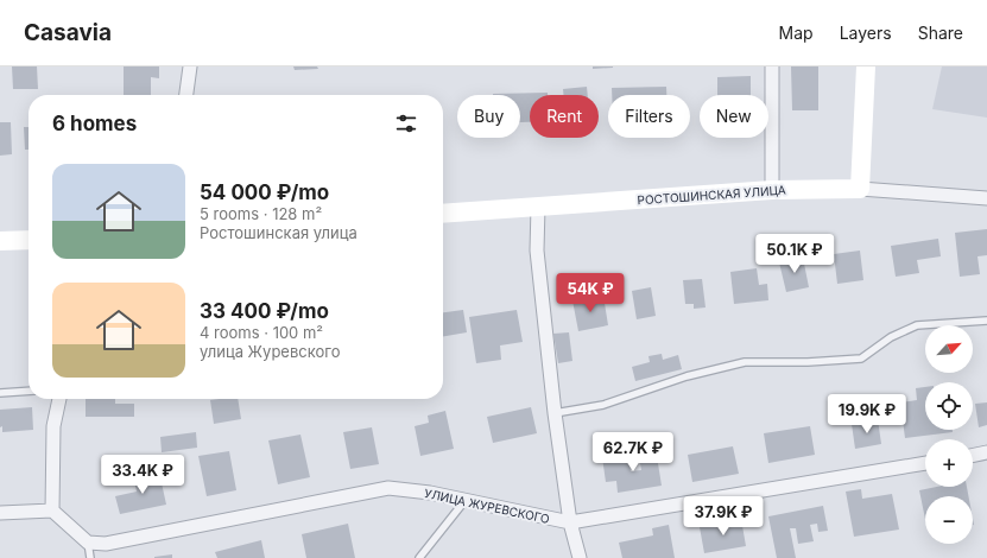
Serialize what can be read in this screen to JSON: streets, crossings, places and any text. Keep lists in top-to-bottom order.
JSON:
{
  "streets": {
    "main road": ["РОСТОШИНСКАЯ УЛИЦА"],
    "street": ["УЛИЦА ЖУРЕВСКОГО"]
  },
  "north": "top right",
  "page": {
    "header": "Casavia",
    "nav": ["Map", "Layers", "Share"],
    "chip": [
      "Buy",
      "Rent",
      "Filters",
      "New"
    ],
    "heading": "6 homes",
    "list": [
      {
        "name": "54 000 ₽/mo",
        "note": "5 rooms · 128 m² · Ростошинская улица"
      },
      {
        "name": "33 400 ₽/mo",
        "note": "4 rooms · 100 m² · улица Журевского"
      }
    ],
    "price": [
      "50.1K ₽",
      "54K ₽",
      "19.9K ₽",
      "62.7K ₽",
      "33.4K ₽",
      "37.9K ₽"
    ],
    "map_buttons": ["+", "−"]
  }
}
